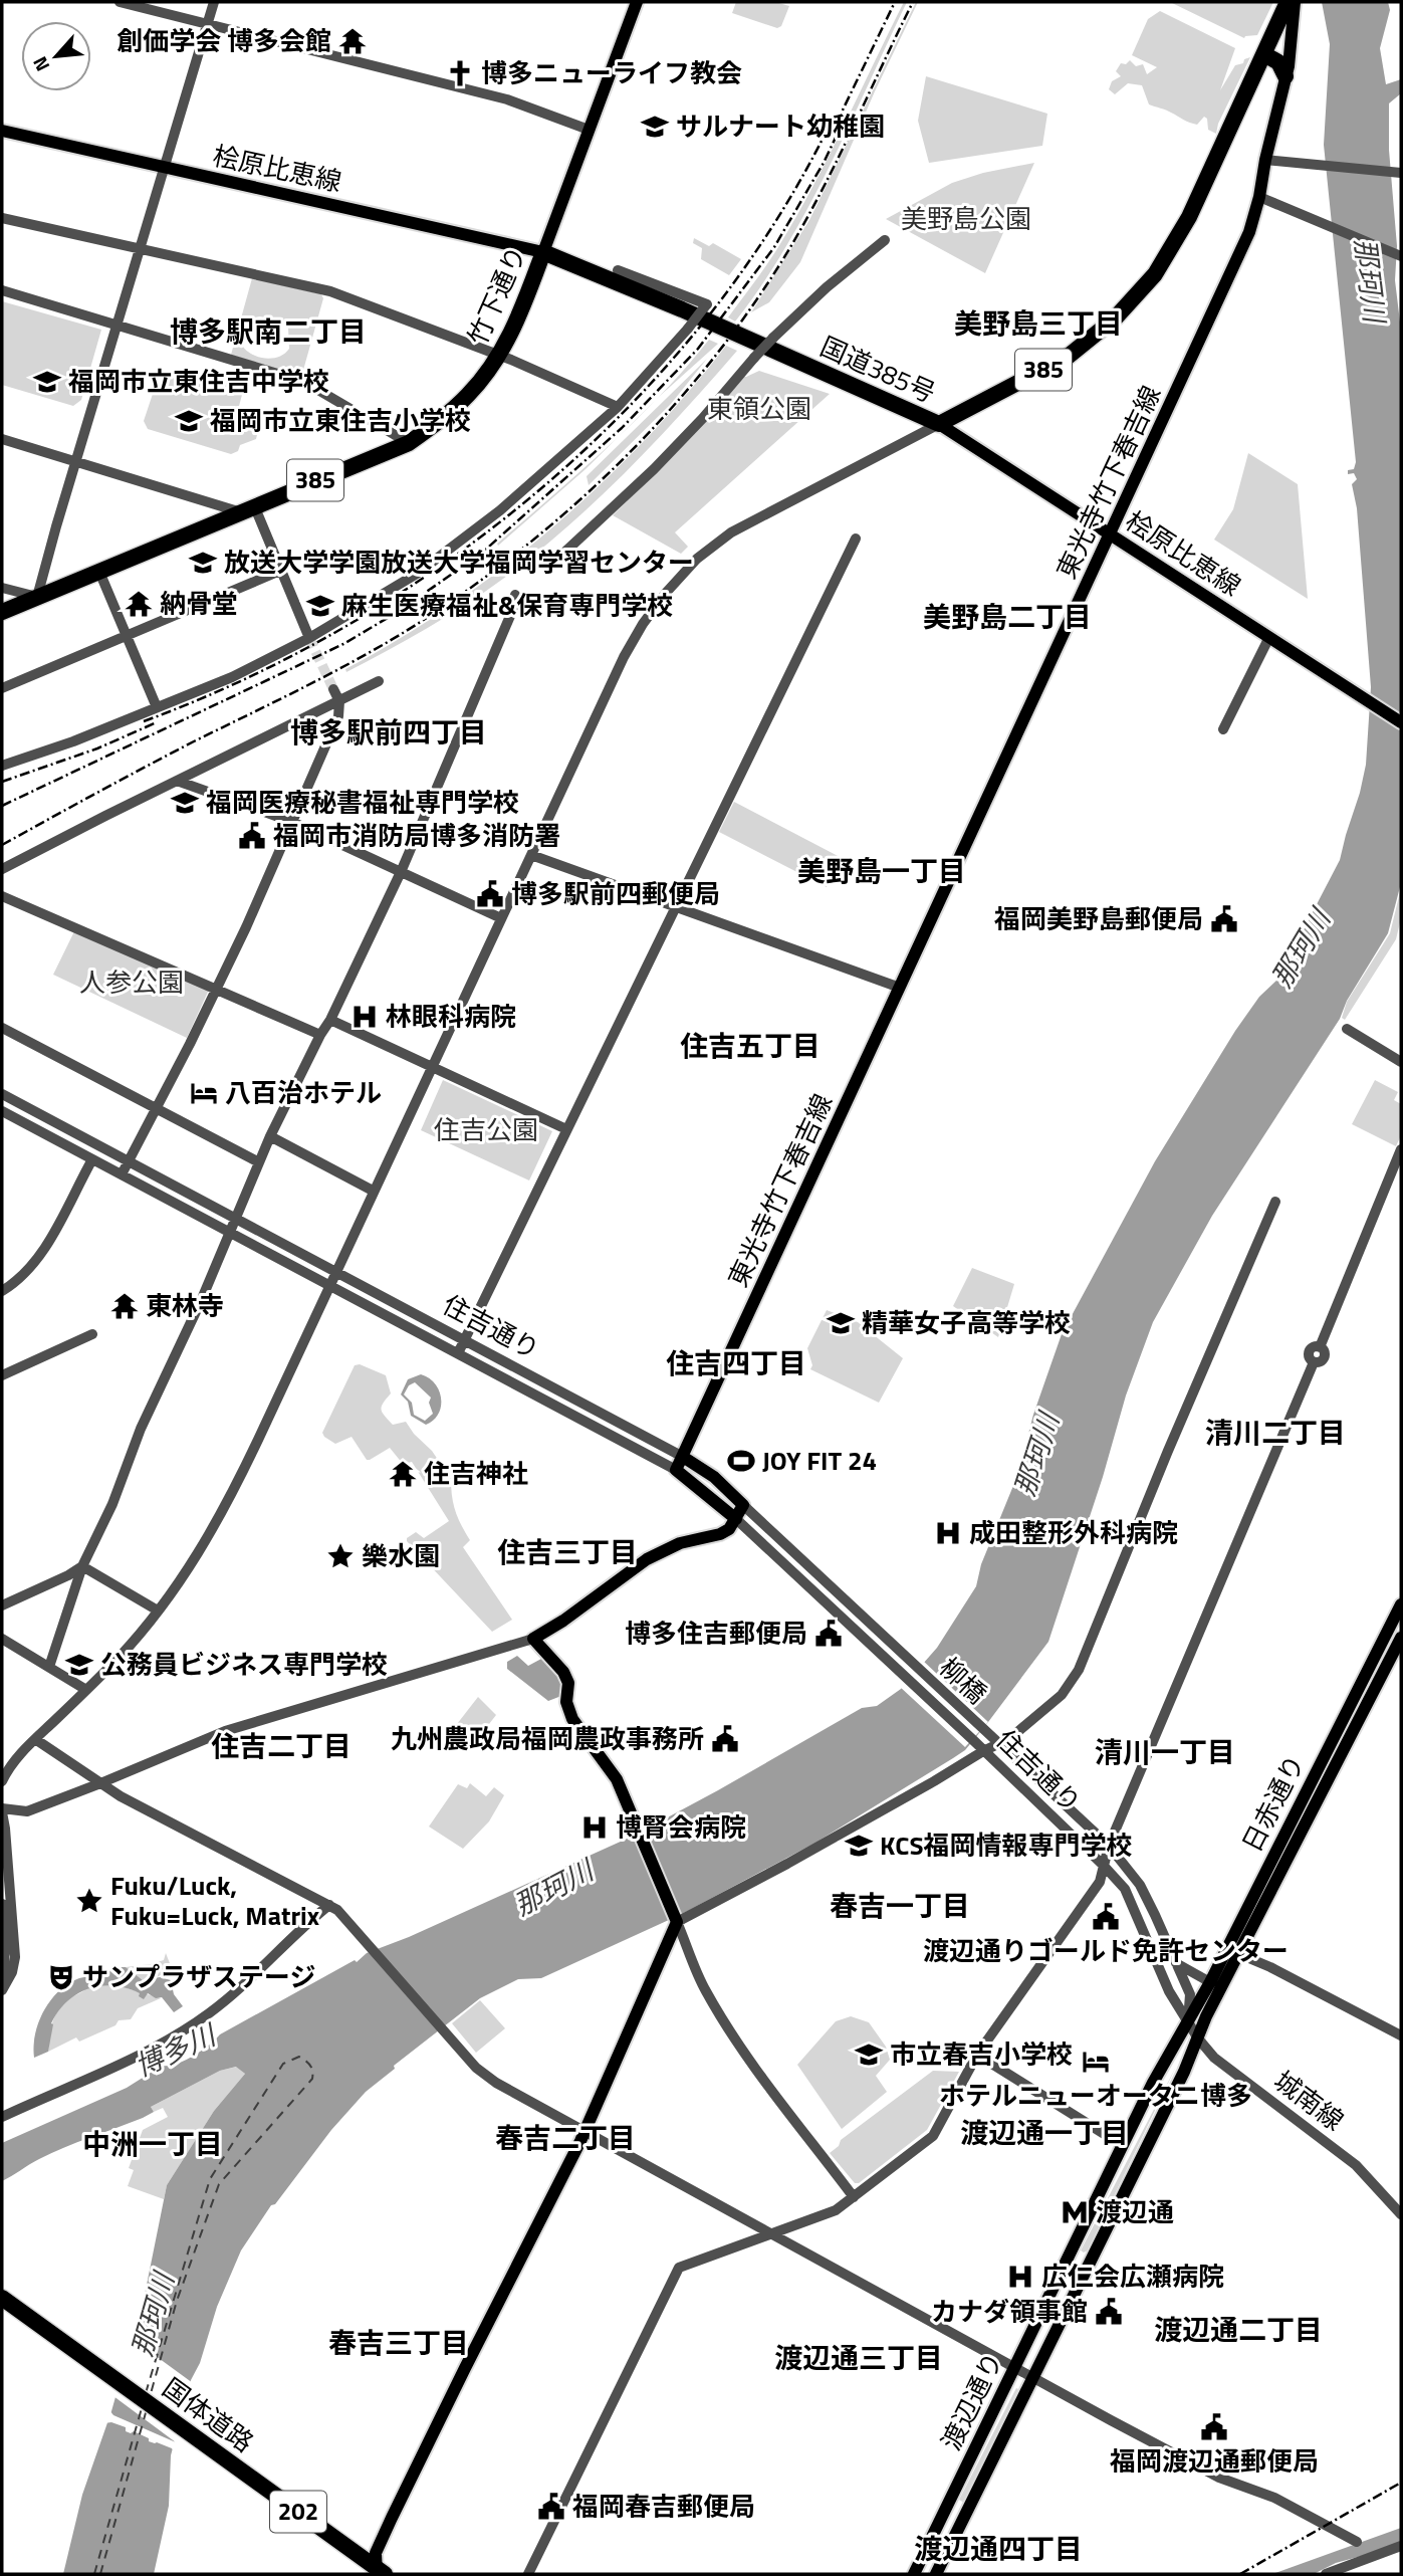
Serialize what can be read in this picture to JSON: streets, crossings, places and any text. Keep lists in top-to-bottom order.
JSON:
{
  "streets": {
    "highway": [
      "竹下通り",
      "国道385号",
      "385",
      "国体道路",
      "202"
    ],
    "main road": [
      "桧原比恵線",
      "東光寺竹下春吉線",
      "住吉通り",
      "日赤通り",
      "渡辺通り"
    ],
    "street": ["柳橋", "城南線"]
  },
  "crossings": [
    ["桧原比恵線", "竹下通り"],
    ["桧原比恵線", "国道385号"],
    ["桧原比恵線", "東光寺竹下春吉線"],
    ["竹下通り", "国道385号"],
    ["東光寺竹下春吉線", "住吉通り"],
    ["住吉通り", "柳橋"],
    ["住吉通り", "日赤通り"],
    ["住吉通り", "城南線"],
    ["住吉通り", "渡辺通り"],
    ["日赤通り", "城南線"],
    ["日赤通り", "渡辺通り"],
    ["城南線", "渡辺通り"]
  ],
  "districts": [
    "美野島三丁目",
    "博多駅南二丁目",
    "美野島二丁目",
    "博多駅前四丁目",
    "美野島一丁目",
    "住吉五丁目",
    "住吉四丁目",
    "清川二丁目",
    "住吉三丁目",
    "住吉二丁目",
    "清川一丁目",
    "春吉一丁目",
    "渡辺通一丁目",
    "春吉二丁目",
    "中洲一丁目",
    "渡辺通二丁目",
    "春吉三丁目",
    "渡辺通三丁目",
    "渡辺通四丁目"
  ],
  "water": ["那珂川", "博多川"],
  "parks": [
    "美野島公園",
    "東領公園",
    "人参公園",
    "住吉公園"
  ],
  "places": {
    "temple": [
      "創価学会 博多会館",
      "納骨堂",
      "東林寺",
      "住吉神社"
    ],
    "church": ["博多ニューライフ教会"],
    "school or university": [
      "サルナート幼稚園",
      "福岡市立東住吉中学校",
      "福岡市立東住吉小学校",
      "放送大学学園放送大学福岡学習センター",
      "麻生医療福祉&保育専門学校",
      "福岡医療秘書福祉専門学校",
      "精華女子高等学校",
      "公務員ビジネス専門学校",
      "KCS福岡情報専門学校",
      "市立春吉小学校"
    ],
    "public building": [
      "福岡市消防局博多消防署",
      "博多駅前四郵便局",
      "福岡美野島郵便局",
      "博多住吉郵便局",
      "九州農政局福岡農政事務所",
      "渡辺通りゴールド免許センター",
      "カナダ領事館",
      "福岡渡辺通郵便局",
      "福岡春吉郵便局"
    ],
    "hospital": [
      "林眼科病院",
      "成田整形外科病院",
      "博腎会病院",
      "広仁会広瀬病院"
    ],
    "hotel": ["八百治ホテル", "ホテルニューオータニ博多"],
    "sports": ["JOY FIT 24"],
    "place": ["樂水園", "Fuku/Luck, Fuku=Luck, Matrix"],
    "theatre": ["サンプラザステージ"],
    "metro station": ["渡辺通"]
  },
  "north": "bottom left"
}
